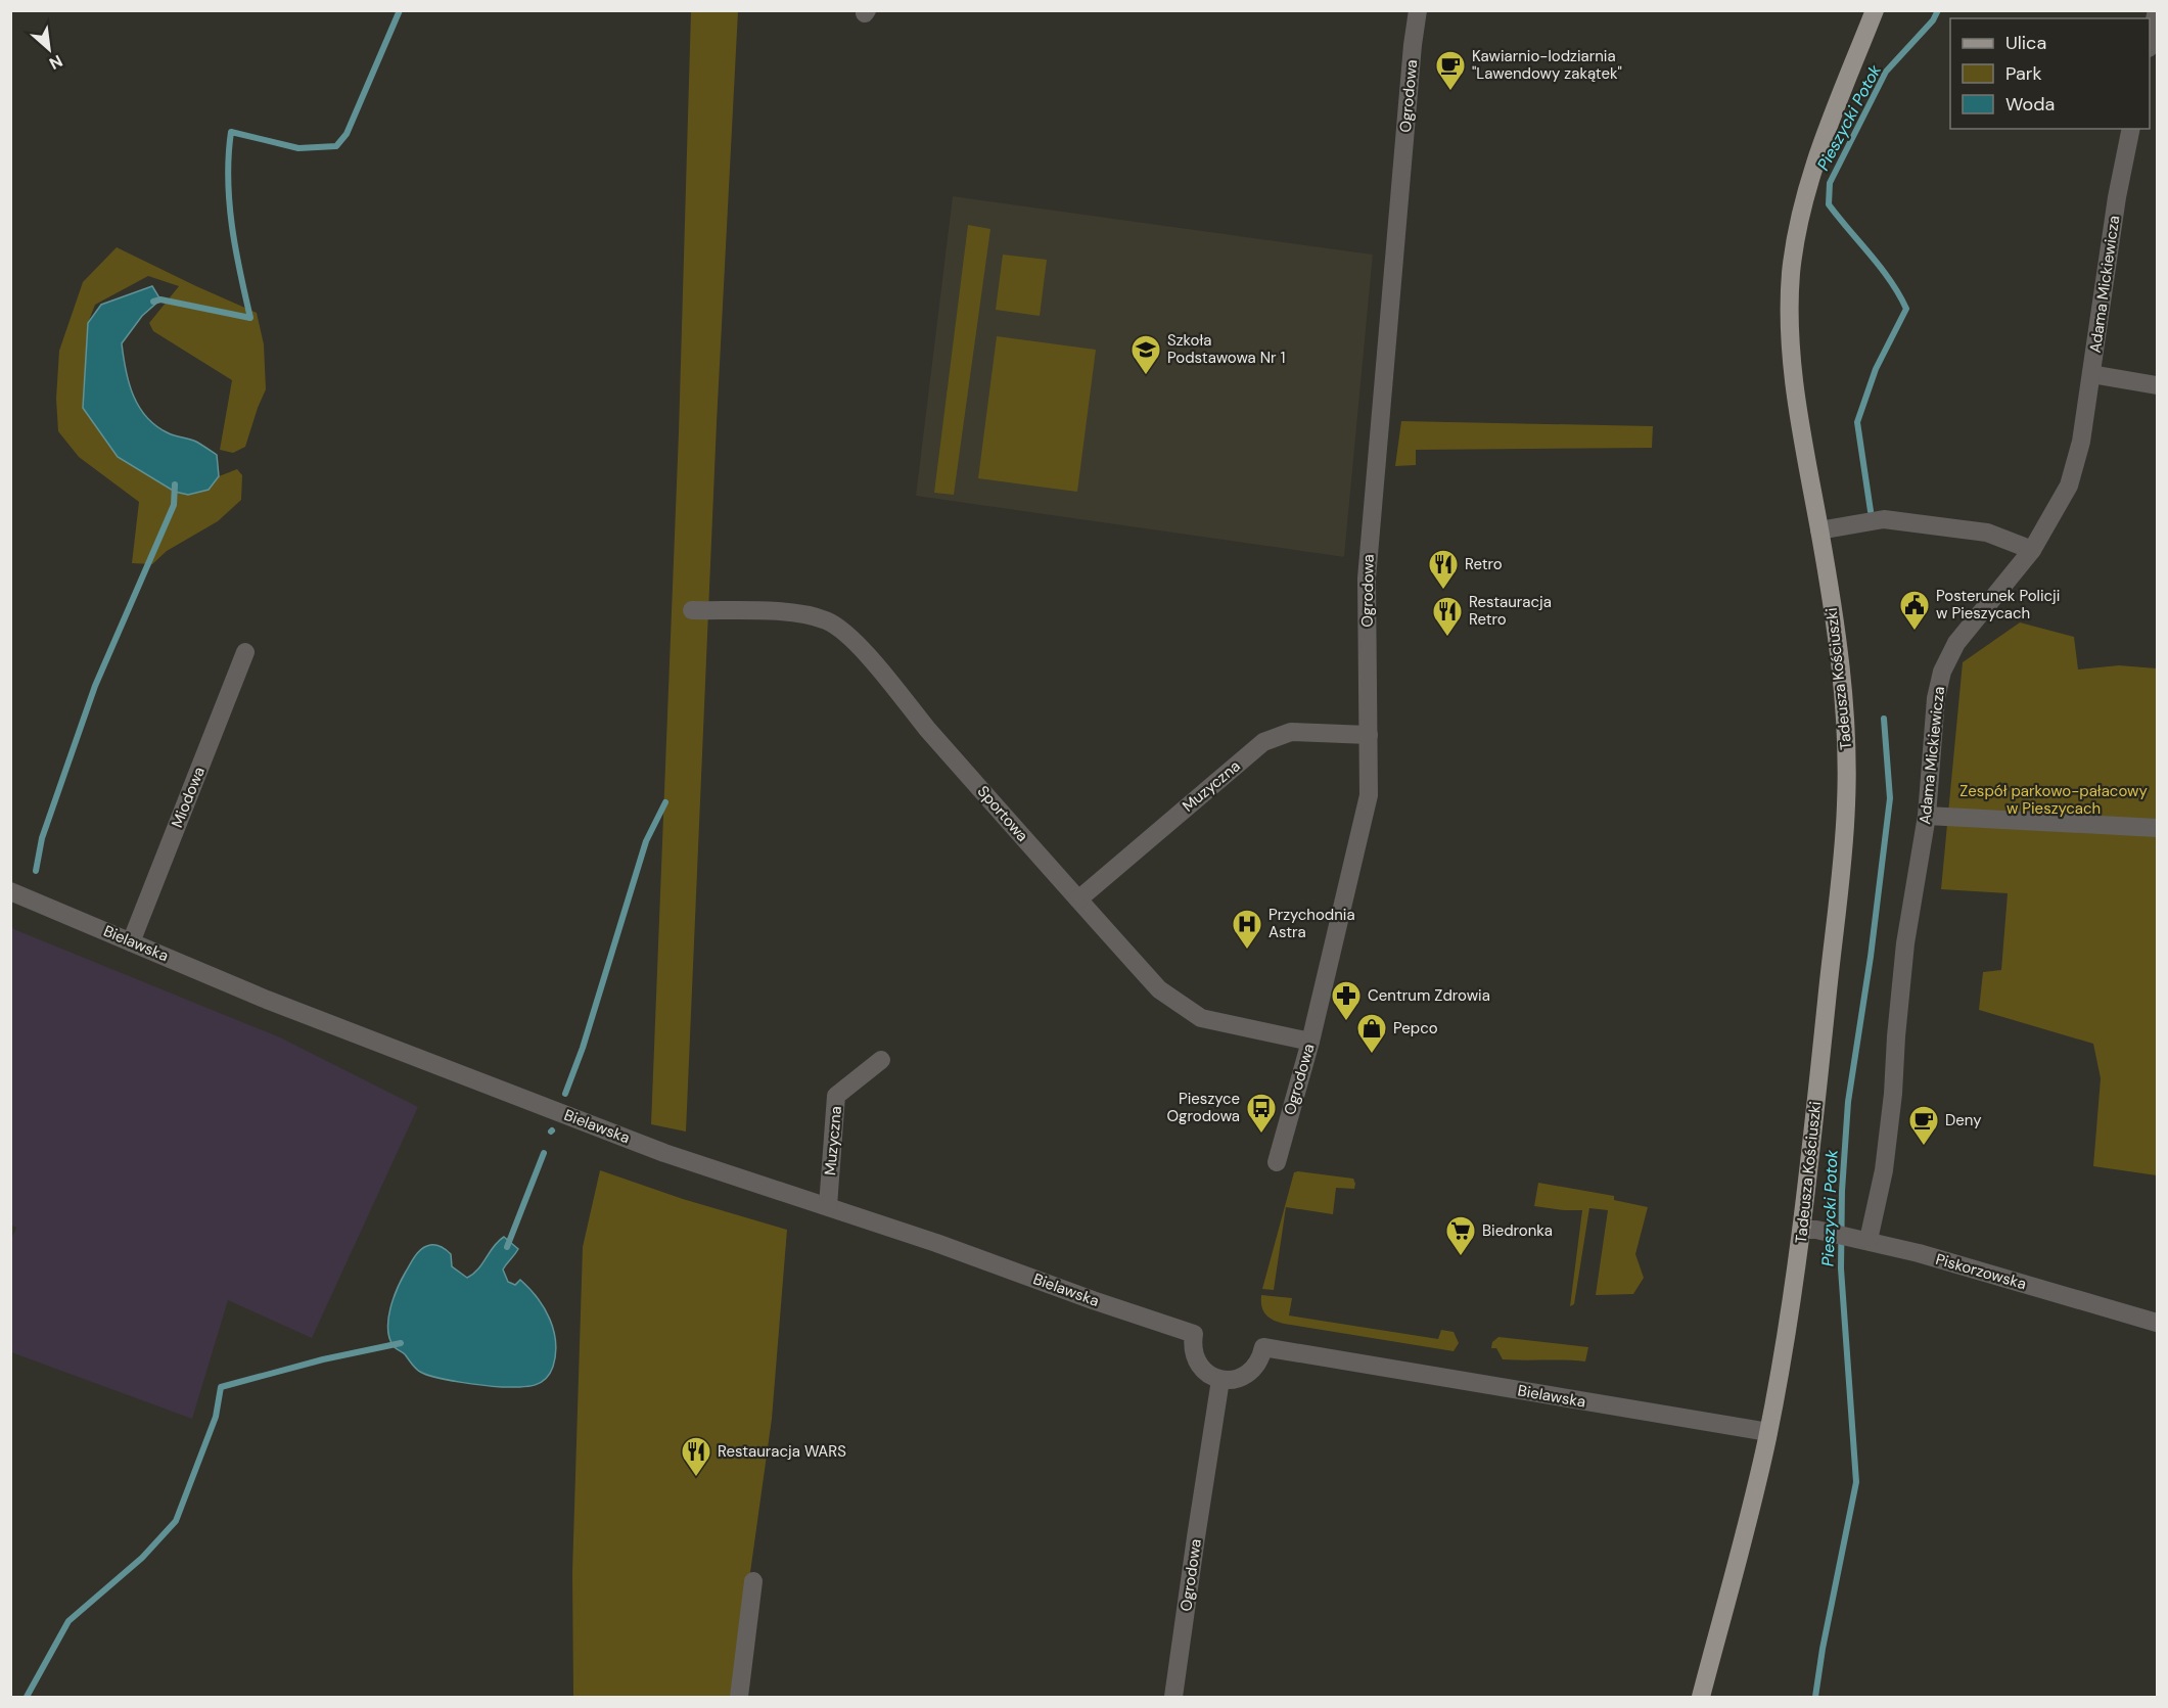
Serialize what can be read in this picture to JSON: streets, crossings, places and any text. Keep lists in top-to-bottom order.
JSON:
{
  "streets": {
    "main road": ["Tadeusza Kościuszki"],
    "street": [
      "Ogrodowa",
      "Adama Mickiewicza",
      "Muzyczna",
      "Miodowa",
      "Sportowa",
      "Bielawska",
      "Piskorzowska"
    ]
  },
  "crossings": [
    ["Ogrodowa", "Muzyczna"],
    ["Ogrodowa", "Sportowa"],
    ["Ogrodowa", "Bielawska"],
    ["Adama Mickiewicza", "Piskorzowska"],
    ["Tadeusza Kościuszki", "Bielawska"],
    ["Tadeusza Kościuszki", "Piskorzowska"],
    ["Muzyczna", "Sportowa"],
    ["Muzyczna", "Bielawska"],
    ["Miodowa", "Bielawska"]
  ],
  "water": ["Pieszycki Potok"],
  "parks": ["Zespół parkowo-pałacowy w Pieszycach"],
  "places": {
    "cafe": ["Kawiarnio-lodziarnia \"Lawendowy zakątek\"", "Deny"],
    "school or university": ["Szkoła Podstawowa Nr 1"],
    "restaurant": ["Retro", "Restauracja Retro", "Restauracja WARS"],
    "public building": ["Posterunek Policji w Pieszycach"],
    "hospital": ["Przychodnia Astra"],
    "pharmacy": ["Centrum Zdrowia"],
    "shop": ["Pepco"],
    "bus stop": ["Pieszyce Ogrodowa"],
    "supermarket": ["Biedronka"]
  },
  "legend": ["Ulica", "Park", "Woda"],
  "north": "bottom right"
}
